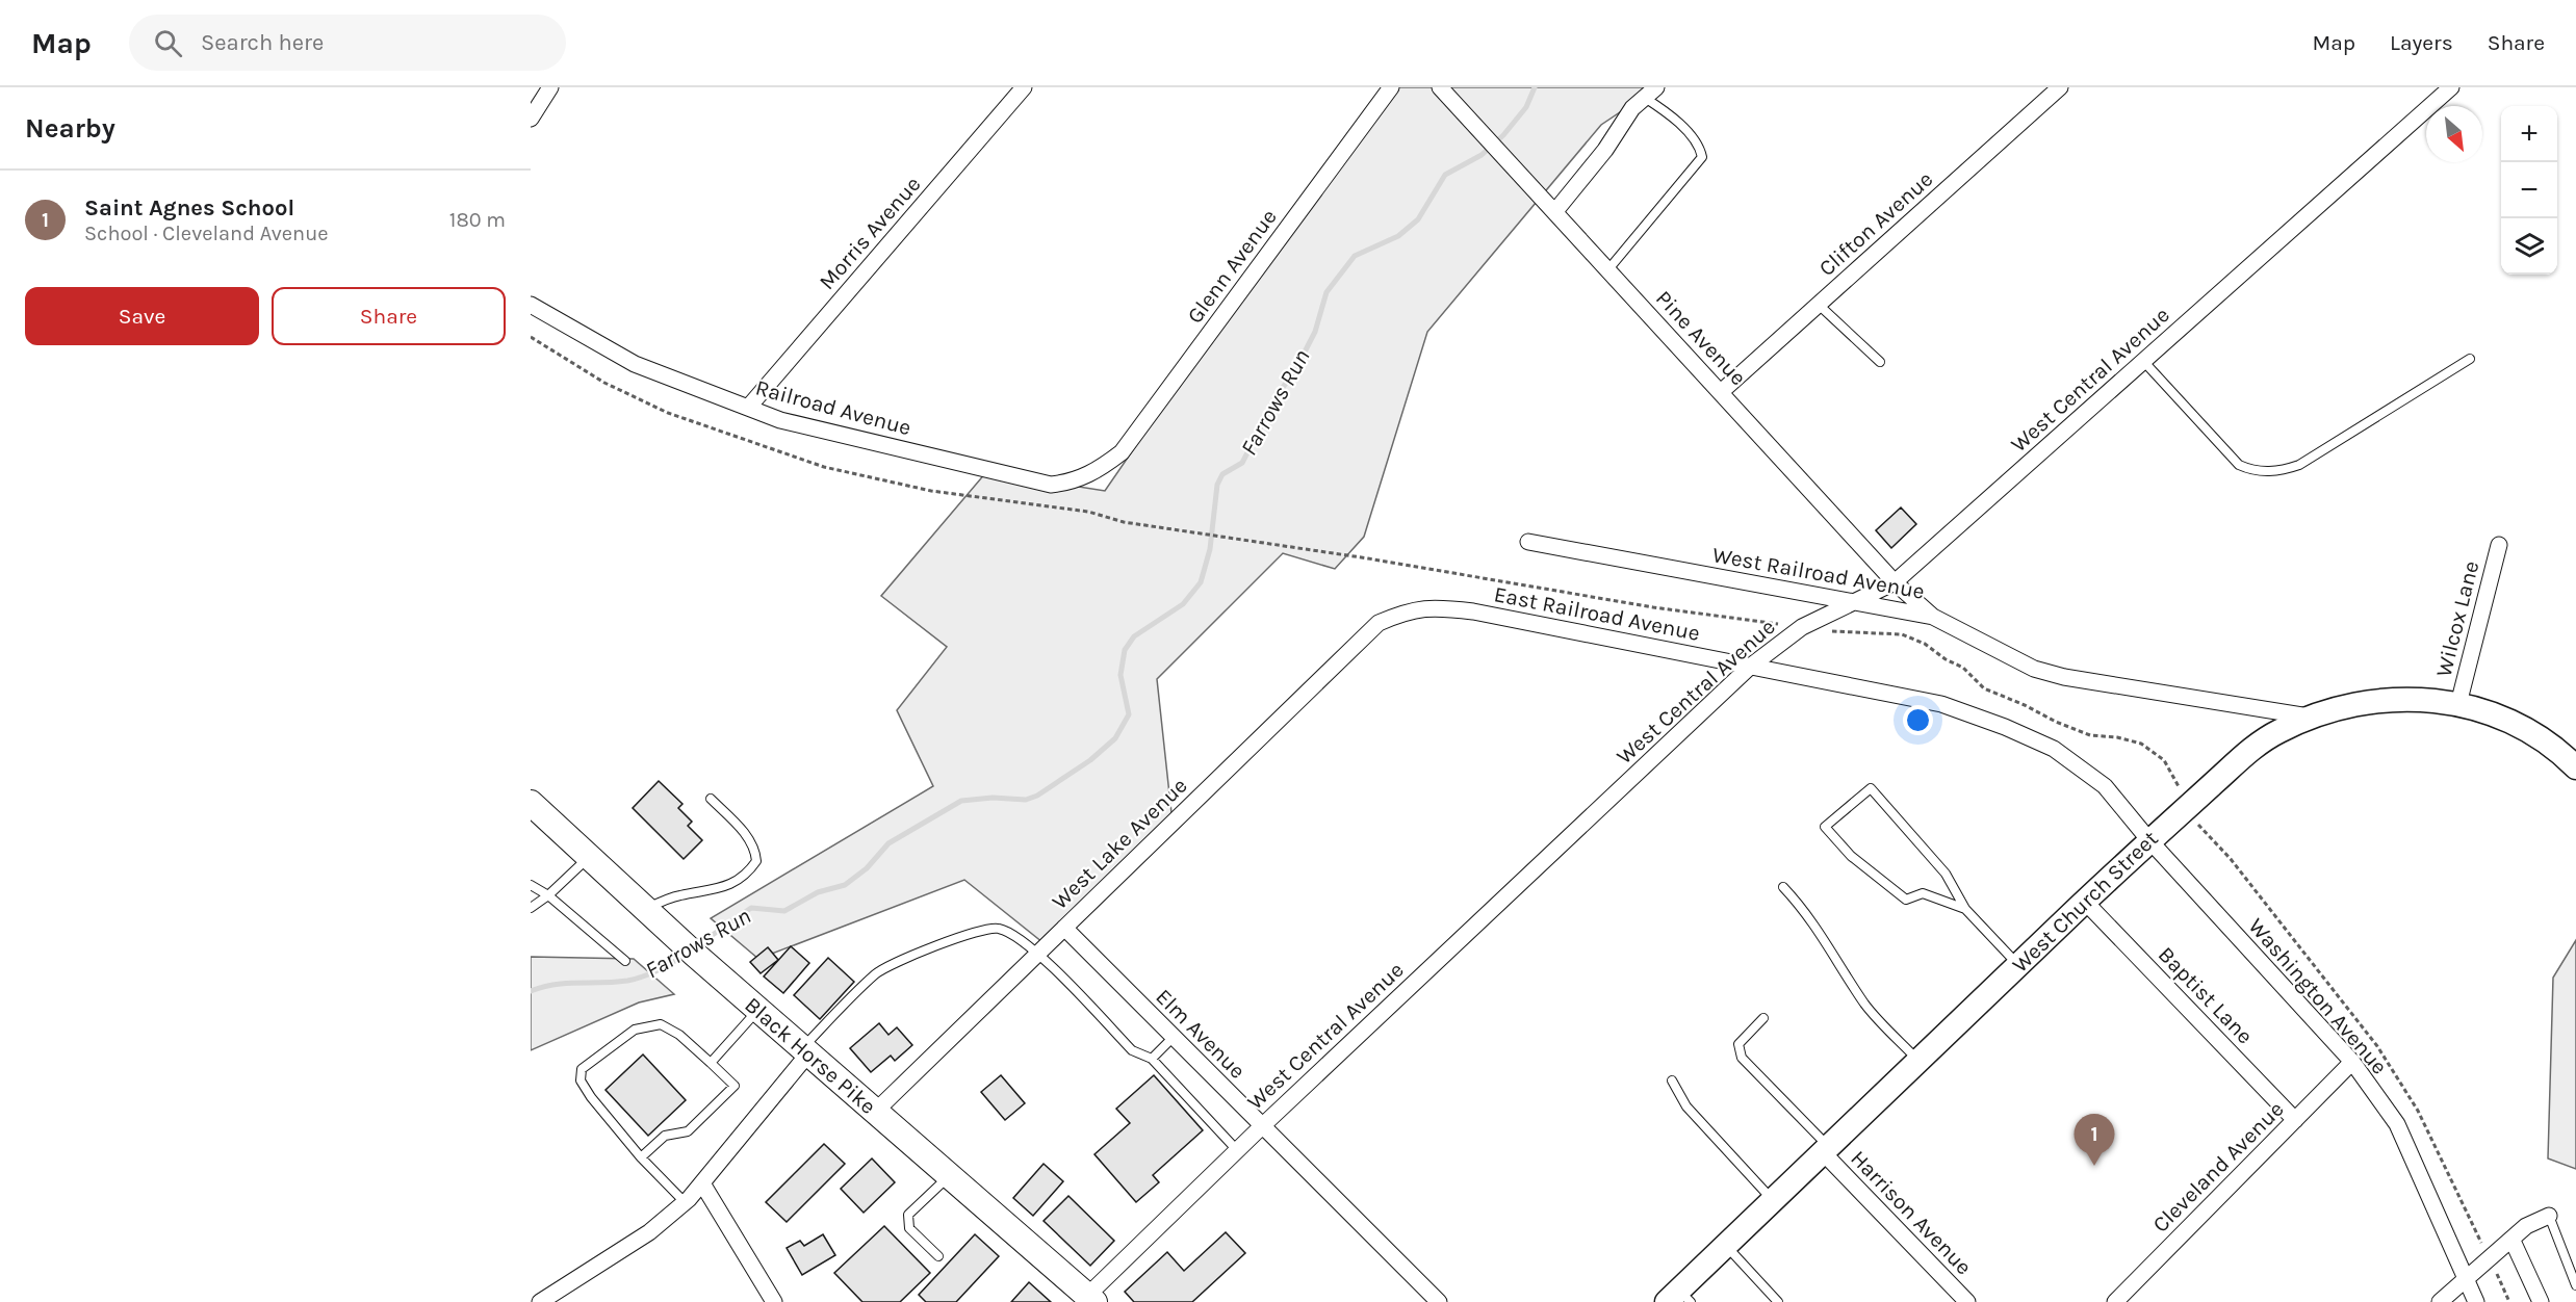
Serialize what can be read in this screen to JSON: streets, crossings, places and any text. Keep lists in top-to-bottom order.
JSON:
{
  "streets": {
    "main road": ["West Church Street", "Black Horse Pike"],
    "street": [
      "Clifton Avenue",
      "Morris Avenue",
      "Glenn Avenue",
      "Pine Avenue",
      "West Central Avenue",
      "Railroad Avenue",
      "West Railroad Avenue",
      "East Railroad Avenue",
      "Wilcox Lane",
      "West Lake Avenue",
      "Baptist Lane",
      "Washington Avenue",
      "Elm Avenue",
      "Cleveland Avenue",
      "Harrison Avenue"
    ]
  },
  "crossings": [
    ["Clifton Avenue", "Pine Avenue"],
    ["Morris Avenue", "Railroad Avenue"],
    ["Glenn Avenue", "Railroad Avenue"],
    ["Pine Avenue", "West Central Avenue"],
    ["Pine Avenue", "West Railroad Avenue"],
    ["West Central Avenue", "West Railroad Avenue"],
    ["West Central Avenue", "East Railroad Avenue"],
    ["West Central Avenue", "Elm Avenue"],
    ["West Central Avenue", "Black Horse Pike"],
    ["West Railroad Avenue", "West Church Street"],
    ["East Railroad Avenue", "West Lake Avenue"],
    ["East Railroad Avenue", "West Church Street"],
    ["East Railroad Avenue", "Washington Avenue"],
    ["Wilcox Lane", "West Church Street"],
    ["West Lake Avenue", "Elm Avenue"],
    ["West Lake Avenue", "Black Horse Pike"],
    ["West Church Street", "Baptist Lane"],
    ["West Church Street", "Washington Avenue"],
    ["West Church Street", "Harrison Avenue"],
    ["Baptist Lane", "Cleveland Avenue"],
    ["Washington Avenue", "Cleveland Avenue"]
  ],
  "water": ["Farrows Run"],
  "north": "bottom right",
  "page": {
    "header": "Map",
    "search": "Search here",
    "nav": ["Map", "Layers", "Share"],
    "heading": "Nearby",
    "map_buttons": ["+", "−"],
    "list": [
      {
        "mark": "1",
        "name": "Saint Agnes School",
        "note": "School · Cleveland Avenue",
        "value": "180 m"
      }
    ],
    "buttons": ["Save", "Share"],
    "pins": "1"
  }
}
